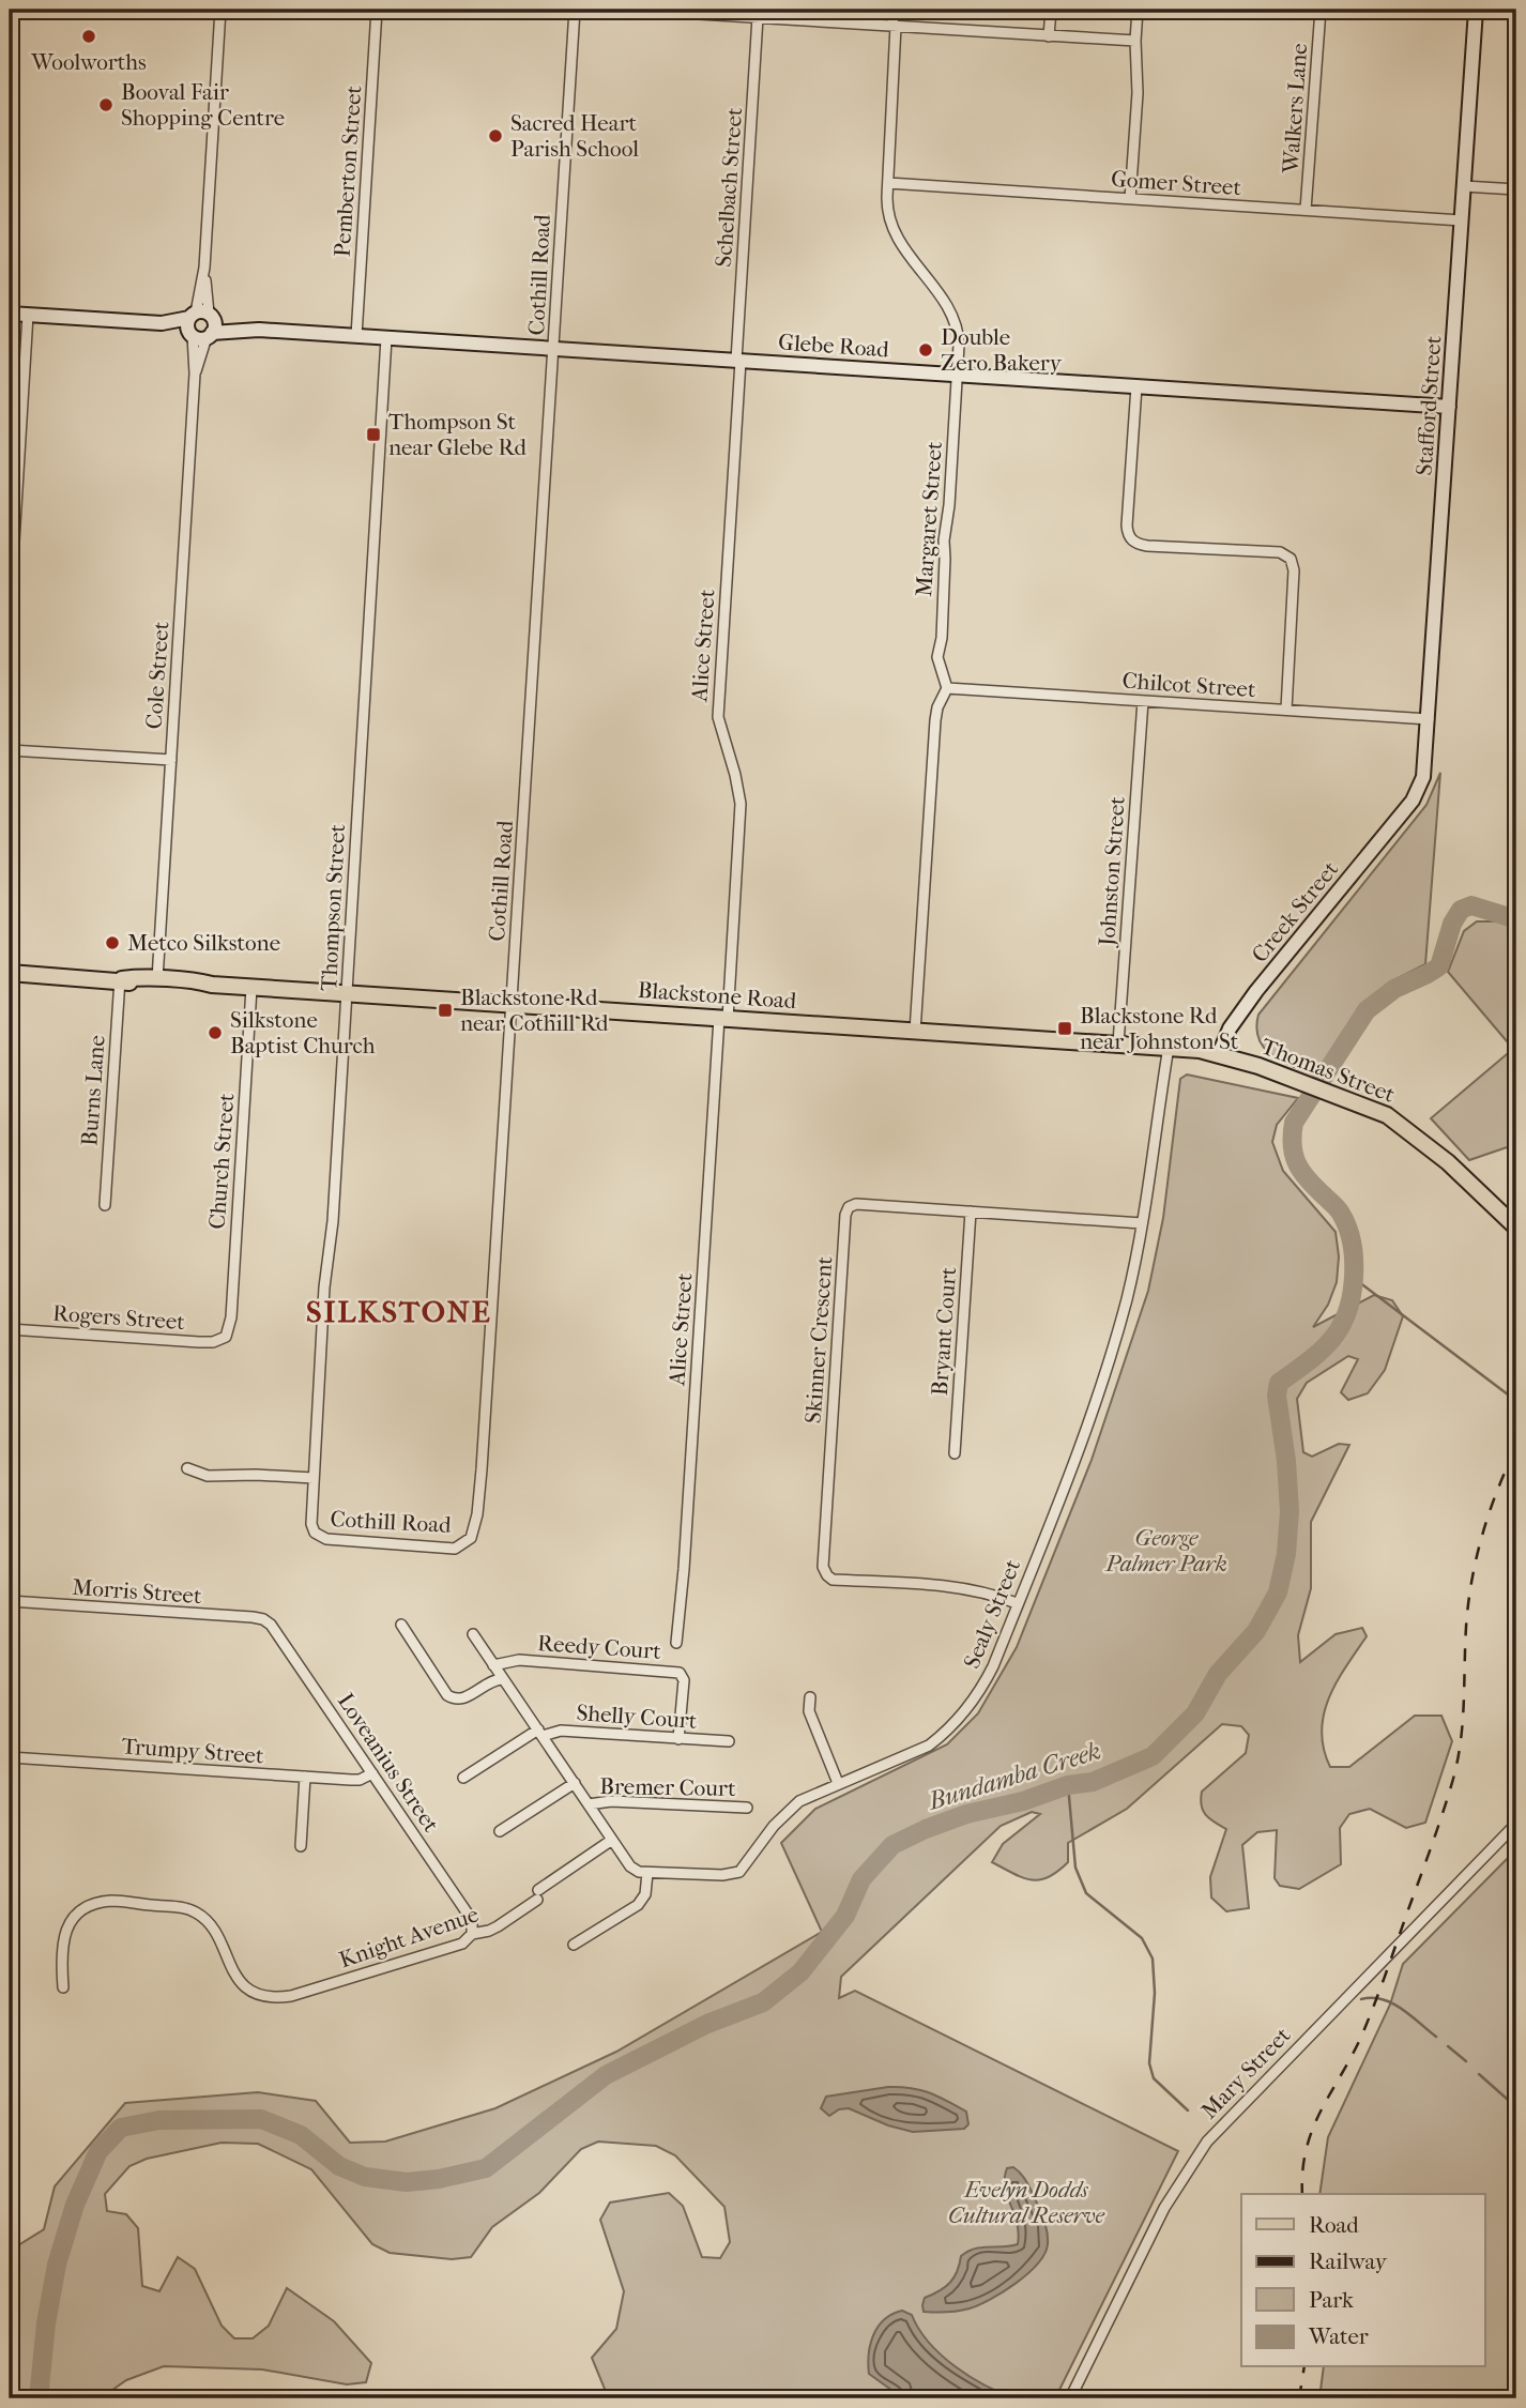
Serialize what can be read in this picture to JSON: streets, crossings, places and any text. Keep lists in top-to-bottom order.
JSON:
{
  "streets": {
    "main road": ["Blackstone Road", "Thomas Street"],
    "street": [
      "Walkers Lane",
      "Pemberton Street",
      "Gomer Street",
      "Schelbach Street",
      "Cothill Road",
      "Glebe Road",
      "Stafford Street",
      "Margaret Street",
      "Alice Street",
      "Cole Street",
      "Chilcot Street",
      "Johnston Street",
      "Thompson Street",
      "Creek Street",
      "Burns Lane",
      "Church Street",
      "Rogers Street",
      "Bryant Court",
      "Skinner Crescent",
      "Morris Street",
      "Sealy Street",
      "Reedy Court",
      "Shelly Court",
      "Trumpy Street",
      "Loveanius Street",
      "Bremer Court",
      "Knight Avenue",
      "Mary Street"
    ]
  },
  "crossings": [
    ["Walkers Lane", "Gomer Street"],
    ["Pemberton Street", "Glebe Road"],
    ["Gomer Street", "Stafford Street"],
    ["Gomer Street", "Margaret Street"],
    ["Schelbach Street", "Glebe Road"],
    ["Schelbach Street", "Alice Street"],
    ["Cothill Road", "Glebe Road"],
    ["Cothill Road", "Thompson Street"],
    ["Cothill Road", "Blackstone Road"],
    ["Glebe Road", "Stafford Street"],
    ["Glebe Road", "Margaret Street"],
    ["Glebe Road", "Alice Street"],
    ["Glebe Road", "Cole Street"],
    ["Glebe Road", "Thompson Street"],
    ["Stafford Street", "Chilcot Street"],
    ["Stafford Street", "Creek Street"],
    ["Margaret Street", "Chilcot Street"],
    ["Alice Street", "Blackstone Road"],
    ["Cole Street", "Blackstone Road"],
    ["Chilcot Street", "Johnston Street"],
    ["Johnston Street", "Blackstone Road"],
    ["Thompson Street", "Blackstone Road"],
    ["Creek Street", "Blackstone Road"],
    ["Creek Street", "Thomas Street"],
    ["Blackstone Road", "Thomas Street"],
    ["Blackstone Road", "Burns Lane"],
    ["Blackstone Road", "Church Street"],
    ["Blackstone Road", "Sealy Street"],
    ["Church Street", "Rogers Street"],
    ["Bryant Court", "Skinner Crescent"],
    ["Skinner Crescent", "Sealy Street"],
    ["Morris Street", "Loveanius Street"],
    ["Reedy Court", "Shelly Court"],
    ["Trumpy Street", "Loveanius Street"],
    ["Loveanius Street", "Knight Avenue"]
  ],
  "districts": ["SILKSTONE"],
  "water": ["Bundamba Creek"],
  "parks": ["George Palmer Park", "Evelyn Dodds Cultural Reserve"],
  "places": {
    "other": [
      "Woolworths",
      "Booval Fair Shopping Centre",
      "Sacred Heart Parish School",
      "Double Zero Bakery",
      "Metco Silkstone",
      "Silkstone Baptist Church"
    ],
    "transit": ["Thompson St near Glebe Rd", "Blackstone Rd near Cothill Rd", "Blackstone Rd near Johnston St"]
  },
  "legend": [
    "Road",
    "Railway",
    "Park",
    "Water"
  ]
}
